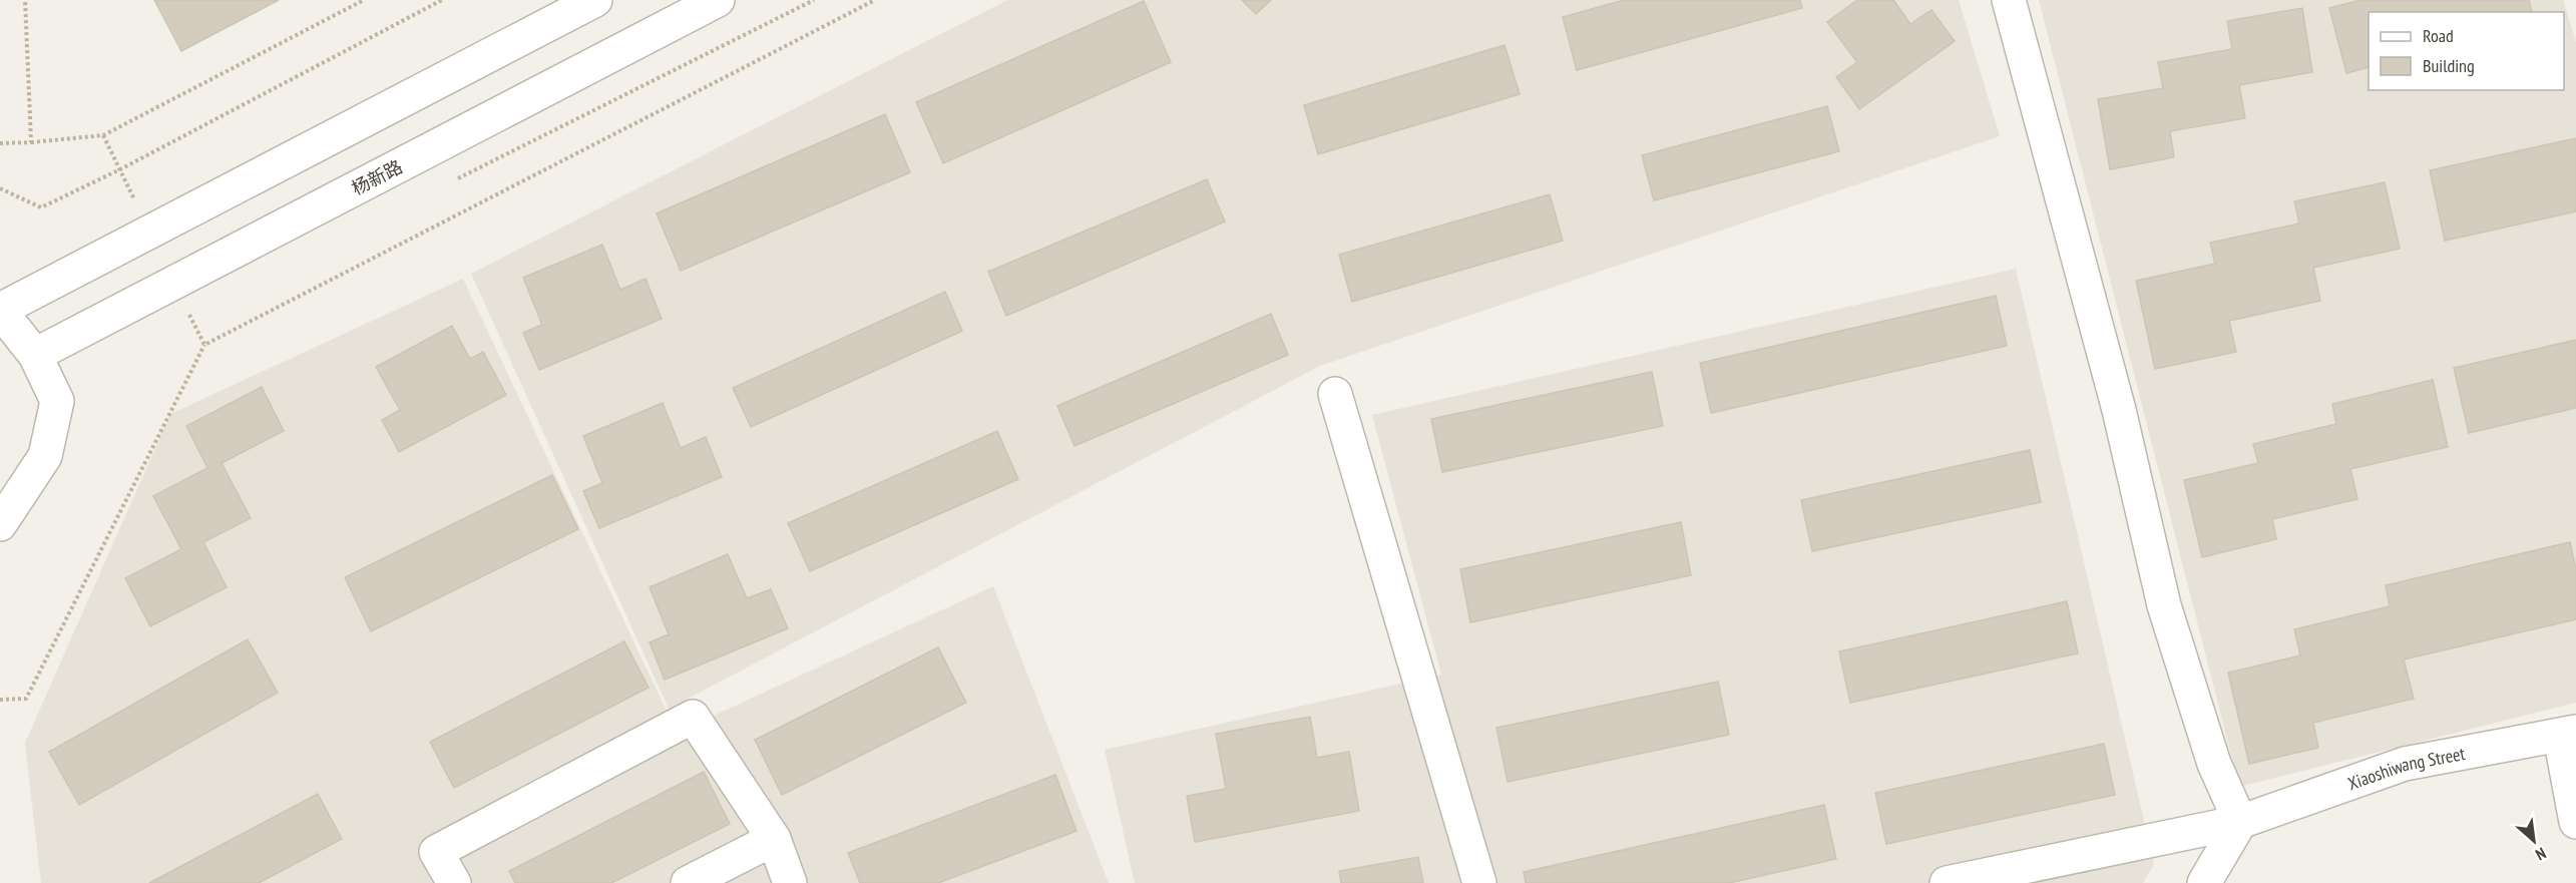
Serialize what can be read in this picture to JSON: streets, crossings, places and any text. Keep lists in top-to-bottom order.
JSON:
{
  "streets": {
    "street": ["杨新路", "Xiaoshiwang Street"]
  },
  "legend": ["Road", "Building"],
  "north": "bottom right"
}
